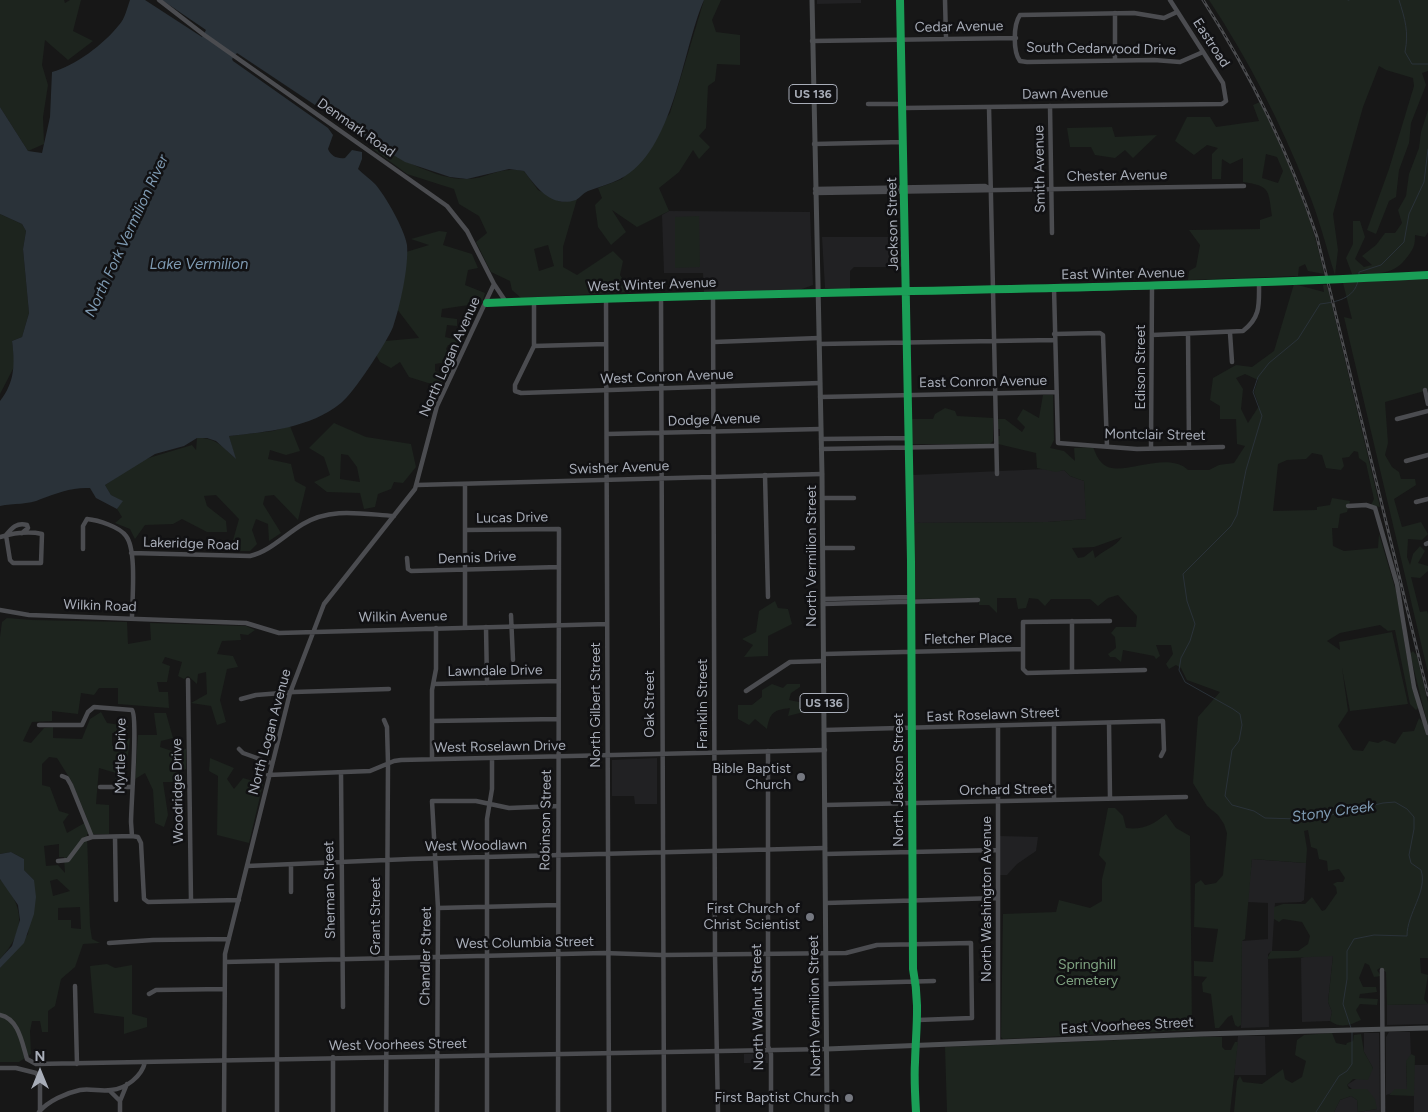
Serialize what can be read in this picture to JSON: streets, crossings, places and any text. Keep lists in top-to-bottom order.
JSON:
{
  "streets": {
    "main road": ["US 136", "North Vermilion Street", "East Voorhees Street"],
    "street": [
      "Cedar Avenue",
      "Eastroad",
      "South Cedarwood Drive",
      "Dawn Avenue",
      "Denmark Road",
      "Smith Avenue",
      "Chester Avenue",
      "Jackson Street",
      "East Winter Avenue",
      "West Winter Avenue",
      "North Logan Avenue",
      "Edison Street",
      "West Conron Avenue",
      "East Conron Avenue",
      "Dodge Avenue",
      "Montclair Street",
      "Swisher Avenue",
      "Lucas Drive",
      "Lakeridge Road",
      "Dennis Drive",
      "Wilkin Road",
      "Wilkin Avenue",
      "Fletcher Place",
      "Lawndale Drive",
      "Oak Street",
      "Franklin Street",
      "North Gilbert Street",
      "East Roselawn Street",
      "West Roselawn Drive",
      "Myrtle Drive",
      "North Jackson Street",
      "Orchard Street",
      "Woodridge Drive",
      "Robinson Street",
      "West Woodlawn",
      "Sherman Street",
      "North Washington Avenue",
      "Grant Street",
      "West Columbia Street",
      "Chandler Street",
      "North Walnut Street",
      "West Voorhees Street"
    ]
  },
  "crossings": [
    ["Cedar Avenue", "South Cedarwood Drive"],
    ["Cedar Avenue", "Jackson Street"],
    ["Cedar Avenue", "North Vermilion Street"],
    ["Eastroad", "South Cedarwood Drive"],
    ["Eastroad", "Dawn Avenue"],
    ["Dawn Avenue", "Smith Avenue"],
    ["Dawn Avenue", "Jackson Street"],
    ["Denmark Road", "West Winter Avenue"],
    ["Denmark Road", "North Logan Avenue"],
    ["Smith Avenue", "Chester Avenue"],
    ["Chester Avenue", "Jackson Street"],
    ["Chester Avenue", "North Vermilion Street"],
    ["Jackson Street", "East Winter Avenue"],
    ["Jackson Street", "East Conron Avenue"],
    ["Jackson Street", "North Jackson Street"],
    ["East Winter Avenue", "West Winter Avenue"],
    ["East Winter Avenue", "Edison Street"],
    ["East Winter Avenue", "North Vermilion Street"],
    ["West Winter Avenue", "North Logan Avenue"],
    ["West Winter Avenue", "North Vermilion Street"],
    ["West Winter Avenue", "Oak Street"],
    ["West Winter Avenue", "Franklin Street"],
    ["West Winter Avenue", "North Gilbert Street"],
    ["North Logan Avenue", "Swisher Avenue"],
    ["North Logan Avenue", "Lakeridge Road"],
    ["North Logan Avenue", "Wilkin Avenue"],
    ["North Logan Avenue", "West Roselawn Drive"],
    ["North Logan Avenue", "West Woodlawn"],
    ["North Logan Avenue", "West Columbia Street"],
    ["North Logan Avenue", "West Voorhees Street"],
    ["Edison Street", "Montclair Street"],
    ["West Conron Avenue", "North Vermilion Street"],
    ["West Conron Avenue", "Oak Street"],
    ["West Conron Avenue", "Franklin Street"],
    ["West Conron Avenue", "North Gilbert Street"],
    ["East Conron Avenue", "Montclair Street"],
    ["East Conron Avenue", "North Vermilion Street"],
    ["Dodge Avenue", "North Vermilion Street"],
    ["Dodge Avenue", "Oak Street"],
    ["Dodge Avenue", "Franklin Street"],
    ["Dodge Avenue", "North Gilbert Street"],
    ["Swisher Avenue", "North Vermilion Street"],
    ["Swisher Avenue", "Oak Street"],
    ["Swisher Avenue", "Franklin Street"],
    ["Swisher Avenue", "North Gilbert Street"],
    ["Lucas Drive", "Robinson Street"],
    ["Lakeridge Road", "Wilkin Road"],
    ["North Vermilion Street", "Fletcher Place"],
    ["North Vermilion Street", "East Roselawn Street"],
    ["North Vermilion Street", "West Roselawn Drive"],
    ["North Vermilion Street", "Orchard Street"],
    ["North Vermilion Street", "West Woodlawn"],
    ["North Vermilion Street", "West Columbia Street"],
    ["North Vermilion Street", "East Voorhees Street"],
    ["North Vermilion Street", "West Voorhees Street"],
    ["Dennis Drive", "Robinson Street"],
    ["Wilkin Road", "Wilkin Avenue"],
    ["Wilkin Avenue", "North Gilbert Street"],
    ["Wilkin Avenue", "Robinson Street"],
    ["Fletcher Place", "North Jackson Street"],
    ["Lawndale Drive", "Robinson Street"],
    ["Oak Street", "West Roselawn Drive"],
    ["Oak Street", "West Woodlawn"],
    ["Oak Street", "West Columbia Street"],
    ["Oak Street", "West Voorhees Street"],
    ["Franklin Street", "West Roselawn Drive"],
    ["Franklin Street", "West Woodlawn"],
    ["Franklin Street", "West Columbia Street"],
    ["Franklin Street", "West Voorhees Street"],
    ["North Gilbert Street", "West Roselawn Drive"],
    ["North Gilbert Street", "West Woodlawn"],
    ["North Gilbert Street", "West Columbia Street"],
    ["North Gilbert Street", "West Voorhees Street"],
    ["East Roselawn Street", "North Jackson Street"],
    ["East Roselawn Street", "North Washington Avenue"],
    ["West Roselawn Drive", "Robinson Street"],
    ["West Roselawn Drive", "Sherman Street"],
    ["West Roselawn Drive", "Grant Street"],
    ["West Roselawn Drive", "North Walnut Street"],
    ["Myrtle Drive", "Woodridge Drive"],
    ["North Jackson Street", "Orchard Street"],
    ["North Jackson Street", "West Columbia Street"],
    ["North Jackson Street", "East Voorhees Street"],
    ["Orchard Street", "North Washington Avenue"],
    ["Robinson Street", "West Woodlawn"],
    ["Robinson Street", "West Columbia Street"],
    ["Robinson Street", "West Voorhees Street"],
    ["West Woodlawn", "Sherman Street"],
    ["West Woodlawn", "Grant Street"],
    ["West Woodlawn", "Chandler Street"],
    ["West Woodlawn", "North Walnut Street"],
    ["Sherman Street", "West Columbia Street"],
    ["North Washington Avenue", "East Voorhees Street"],
    ["Grant Street", "West Columbia Street"],
    ["Grant Street", "West Voorhees Street"],
    ["West Columbia Street", "Chandler Street"],
    ["West Columbia Street", "North Walnut Street"],
    ["Chandler Street", "West Voorhees Street"],
    ["North Walnut Street", "West Voorhees Street"],
    ["East Voorhees Street", "West Voorhees Street"]
  ],
  "water": ["North Fork Vermilion River", "Lake Vermilion", "Stony Creek"],
  "parks": ["Springhill Cemetery"],
  "places": ["Bible Baptist Church", "First Church of Christ Scientist", "First Baptist Church"],
  "north": "top"
}
